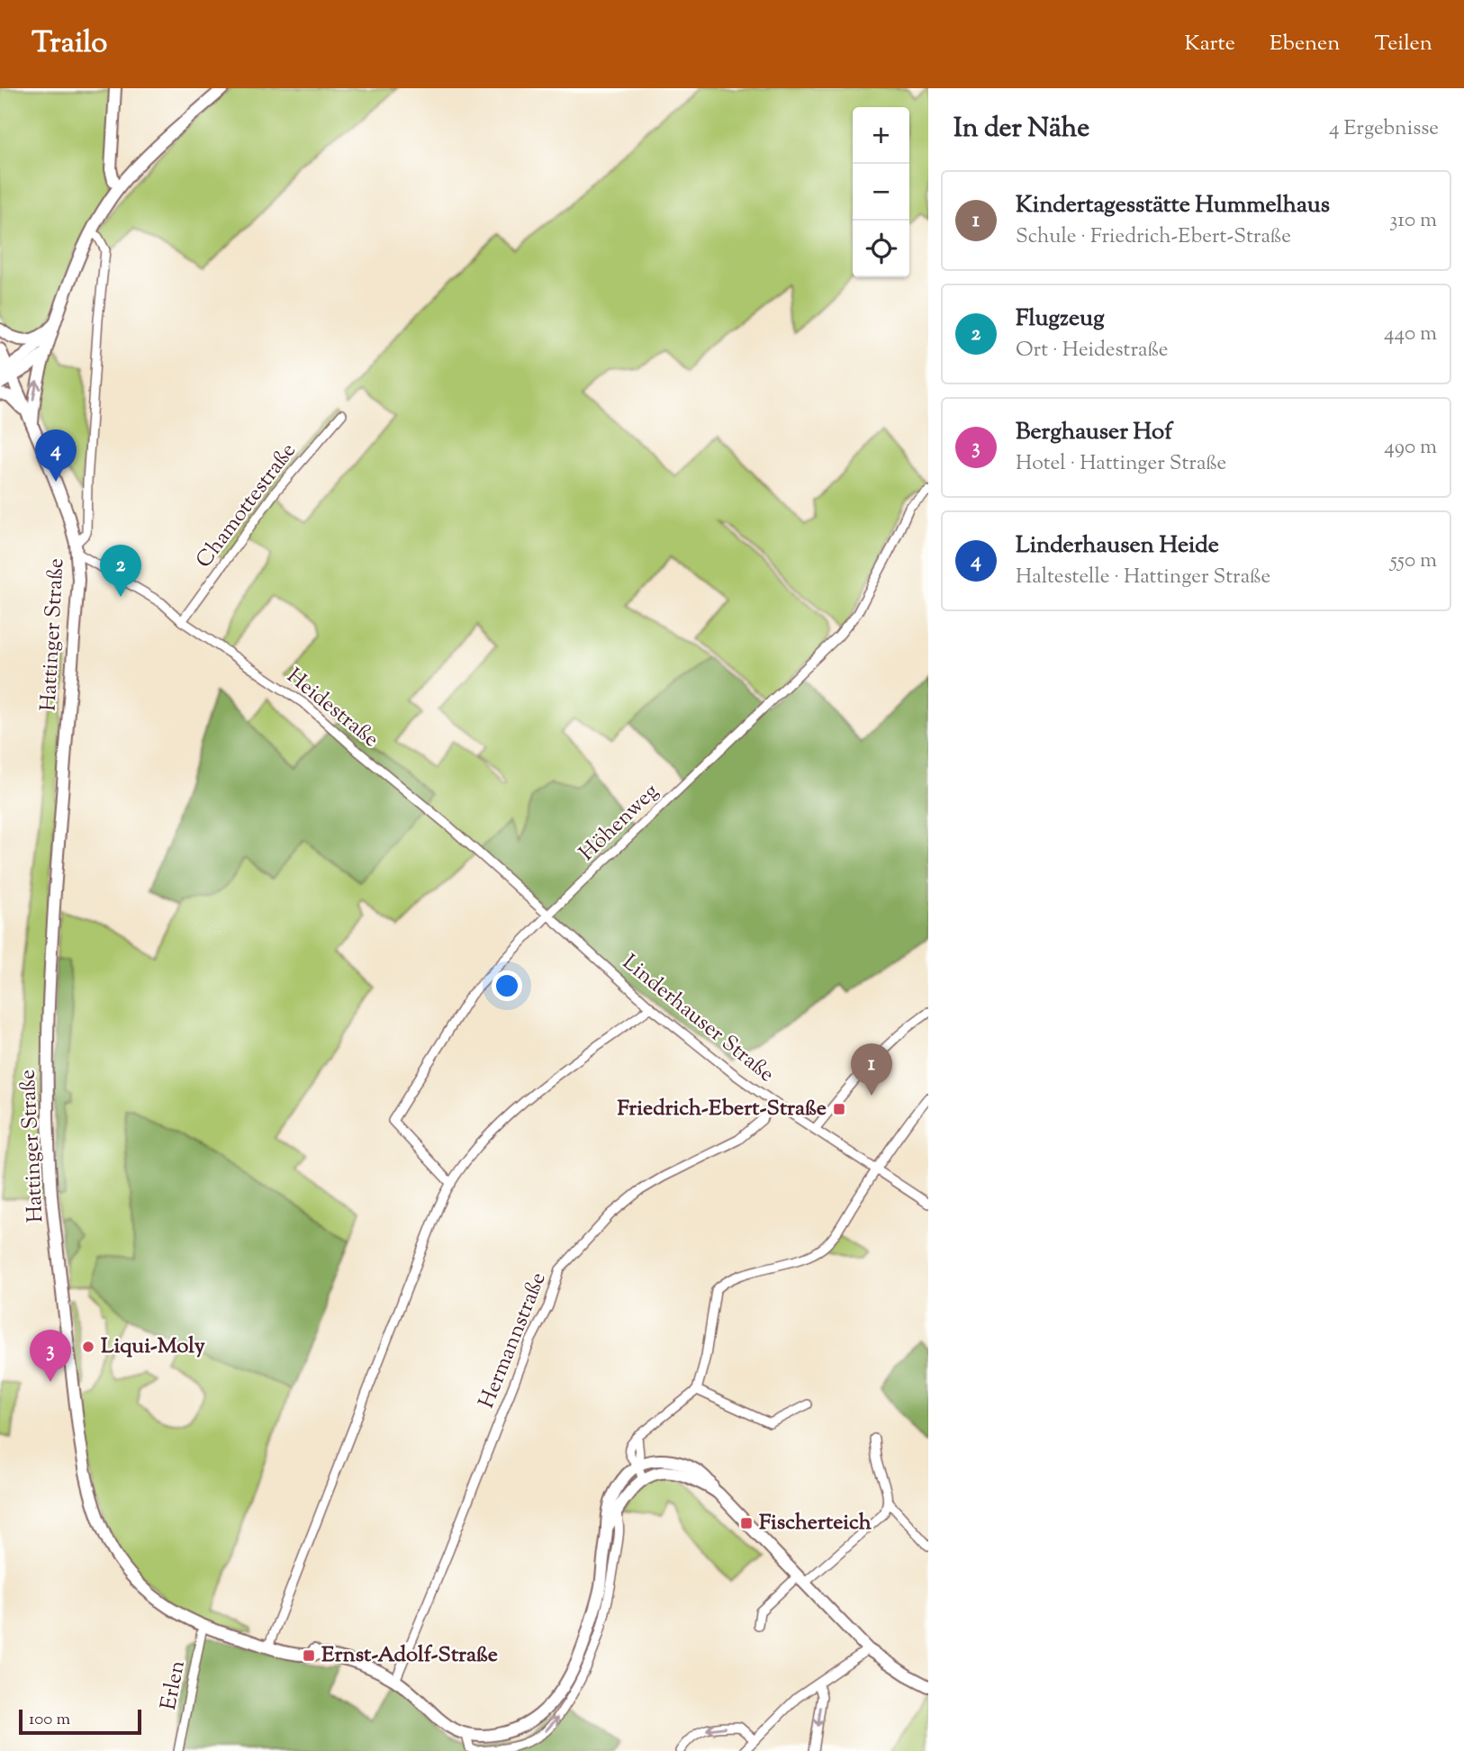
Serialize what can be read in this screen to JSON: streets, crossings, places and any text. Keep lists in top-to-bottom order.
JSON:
{
  "streets": {
    "main road": ["Hattinger Straße"],
    "street": [
      "Chamottestraße",
      "Heidestraße",
      "Höhenweg",
      "Linderhauser Straße",
      "Hermannstraße",
      "Erlen"
    ]
  },
  "crossings": [
    ["Chamottestraße", "Heidestraße"],
    ["Hattinger Straße", "Heidestraße"],
    ["Hattinger Straße", "Hermannstraße"],
    ["Hattinger Straße", "Erlen"],
    ["Heidestraße", "Höhenweg"],
    ["Heidestraße", "Linderhauser Straße"],
    ["Höhenweg", "Linderhauser Straße"],
    ["Linderhauser Straße", "Hermannstraße"]
  ],
  "places": {
    "transit": ["Friedrich-Ebert-Straße", "Fischerteich", "Ernst-Adolf-Straße"],
    "other": ["Liqui-Moly"]
  },
  "scale_bar": "100 m",
  "page": {
    "header": "Trailo",
    "nav": ["Karte", "Ebenen", "Teilen"],
    "heading": ["In der Nähe", "4 Ergebnisse"],
    "map_buttons": ["+", "−"],
    "list": [
      {
        "mark": "1",
        "name": "Kindertagesstätte Hummelhaus",
        "note": "Schule · Friedrich-Ebert-Straße",
        "value": "310 m"
      },
      {
        "mark": "2",
        "name": "Flugzeug",
        "note": "Ort · Heidestraße",
        "value": "440 m"
      },
      {
        "mark": "3",
        "name": "Berghauser Hof",
        "note": "Hotel · Hattinger Straße",
        "value": "490 m"
      },
      {
        "mark": "4",
        "name": "Linderhausen Heide",
        "note": "Haltestelle · Hattinger Straße",
        "value": "550 m"
      }
    ],
    "pins": [
      "4",
      "2",
      "1",
      "3"
    ],
    "scale": "100 m"
  }
}
